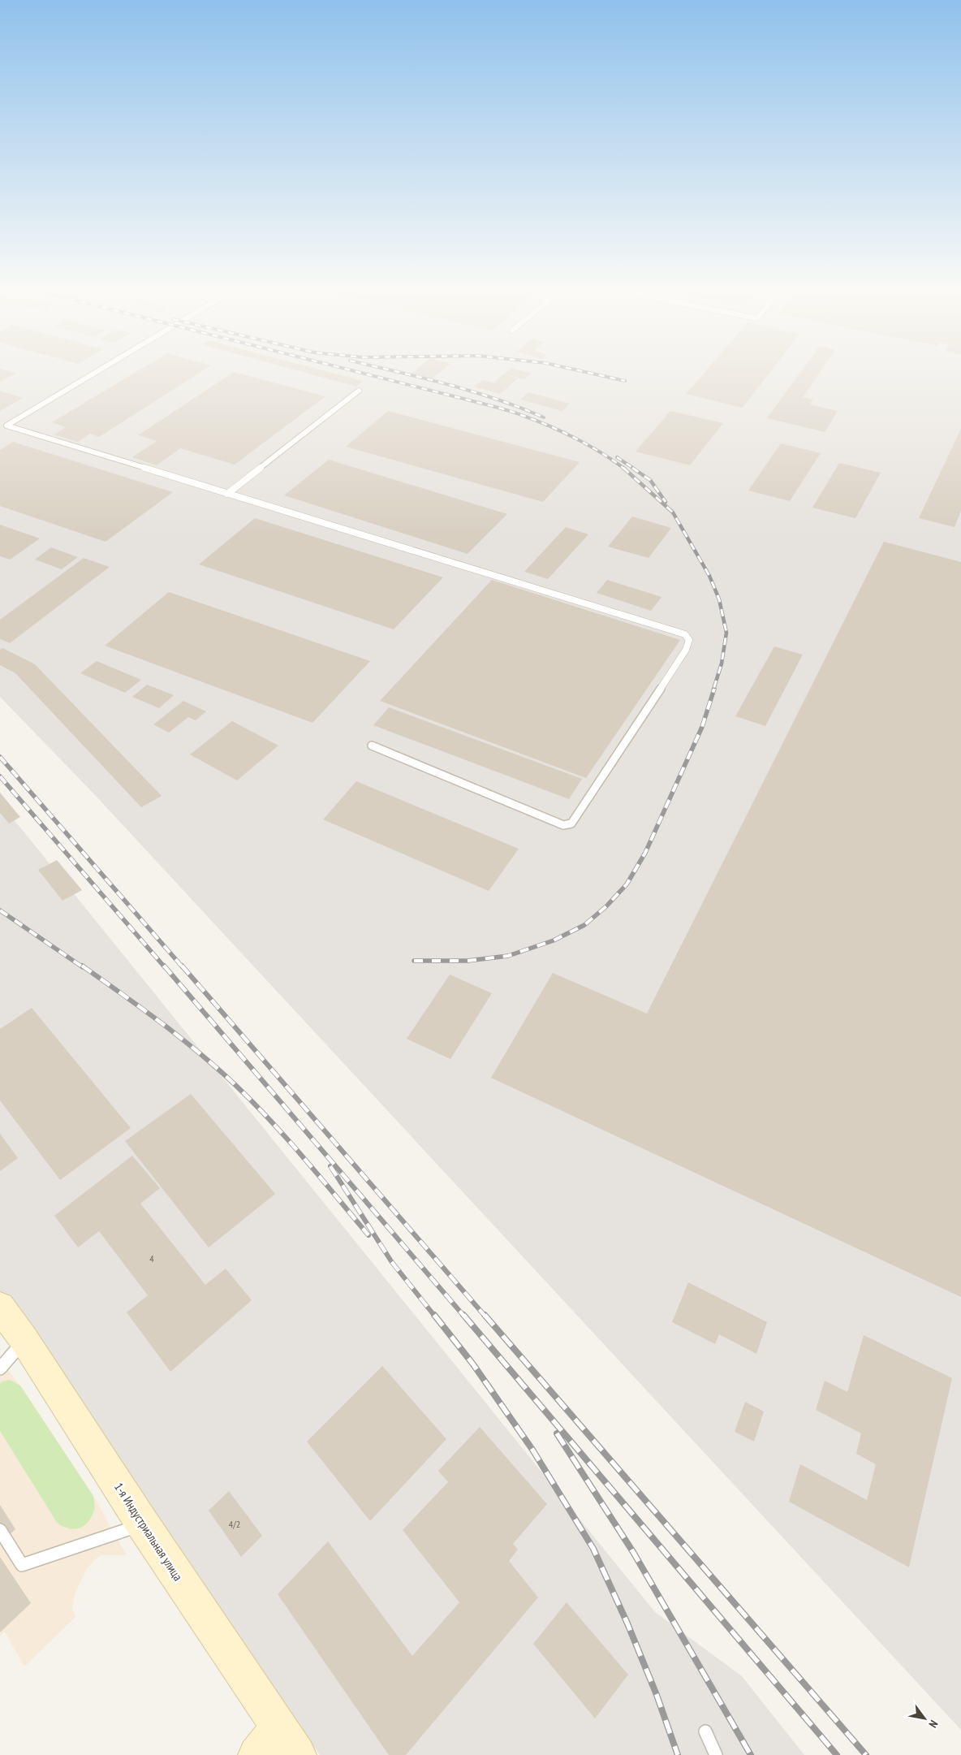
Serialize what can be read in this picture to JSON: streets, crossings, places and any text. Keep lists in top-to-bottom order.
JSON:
{
  "streets": {
    "main road": ["1-я Индустриальная улица"]
  },
  "house_numbers": ["4", "4/2"],
  "north": "bottom right"
}
